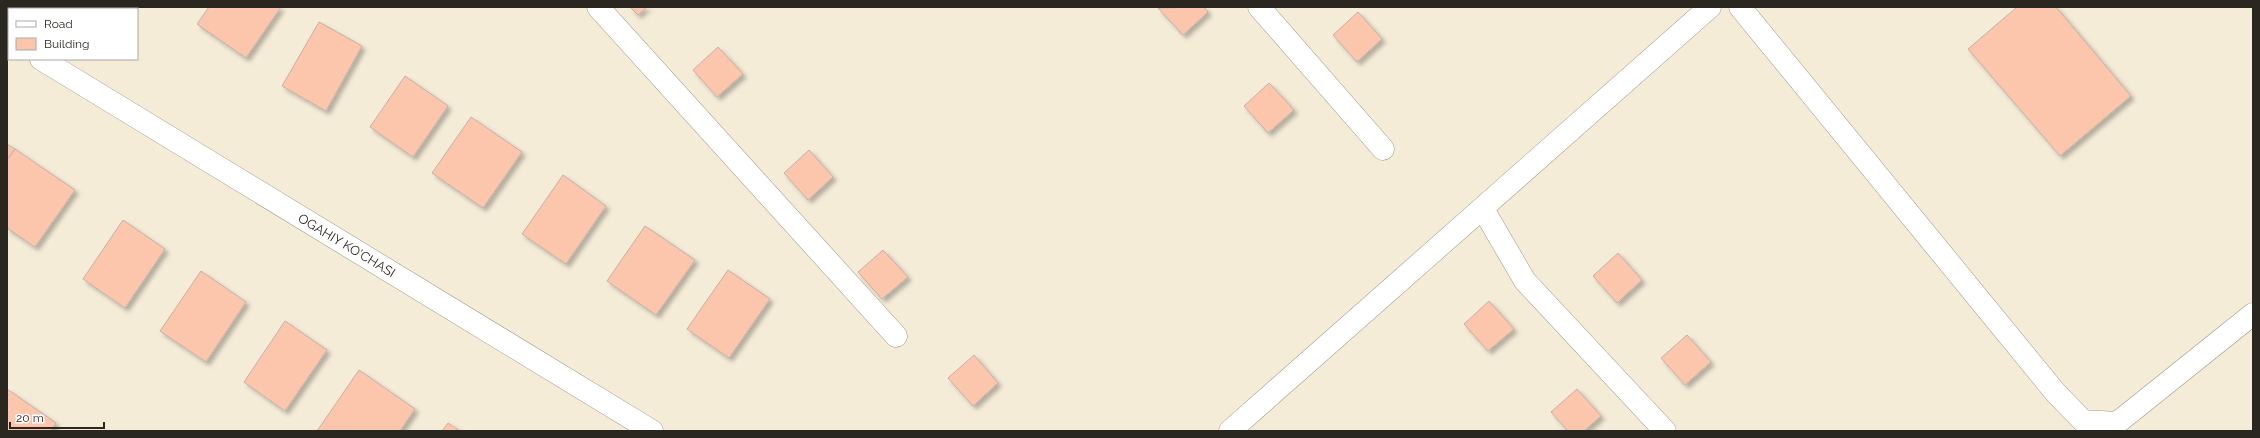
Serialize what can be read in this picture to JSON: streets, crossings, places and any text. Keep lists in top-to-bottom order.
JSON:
{
  "streets": {
    "street": ["OGAHIY KO'CHASI"]
  },
  "legend": ["Road", "Building"],
  "scale_bar": "20 m"
}
